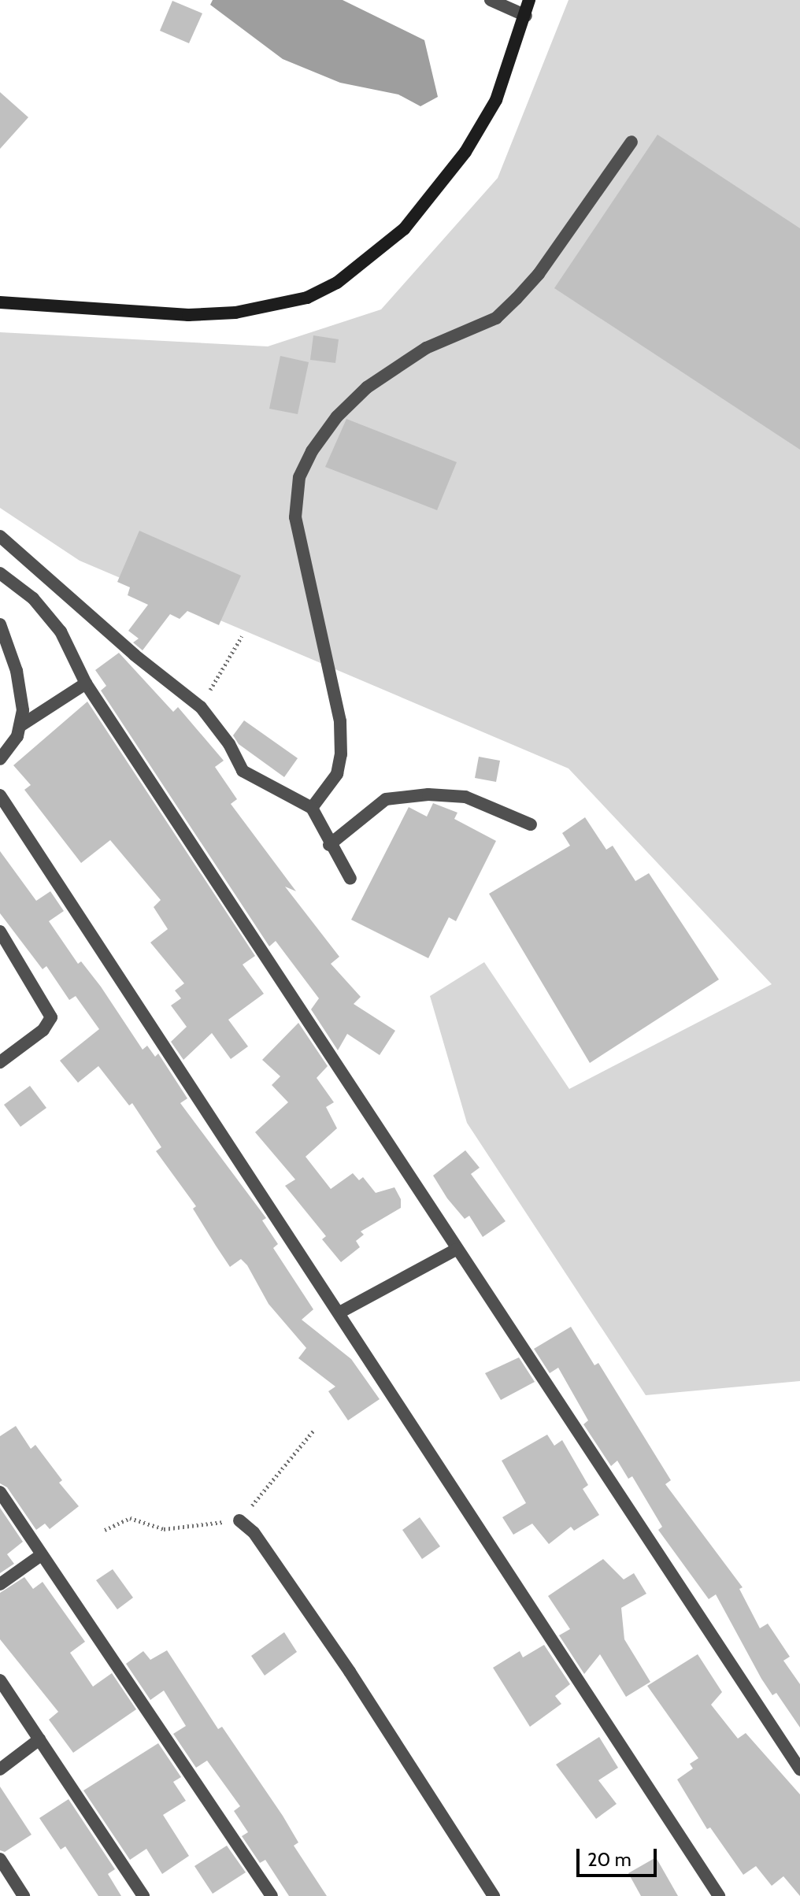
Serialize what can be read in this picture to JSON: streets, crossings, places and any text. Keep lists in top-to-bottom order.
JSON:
{
  "scale_bar": "20 m"
}
